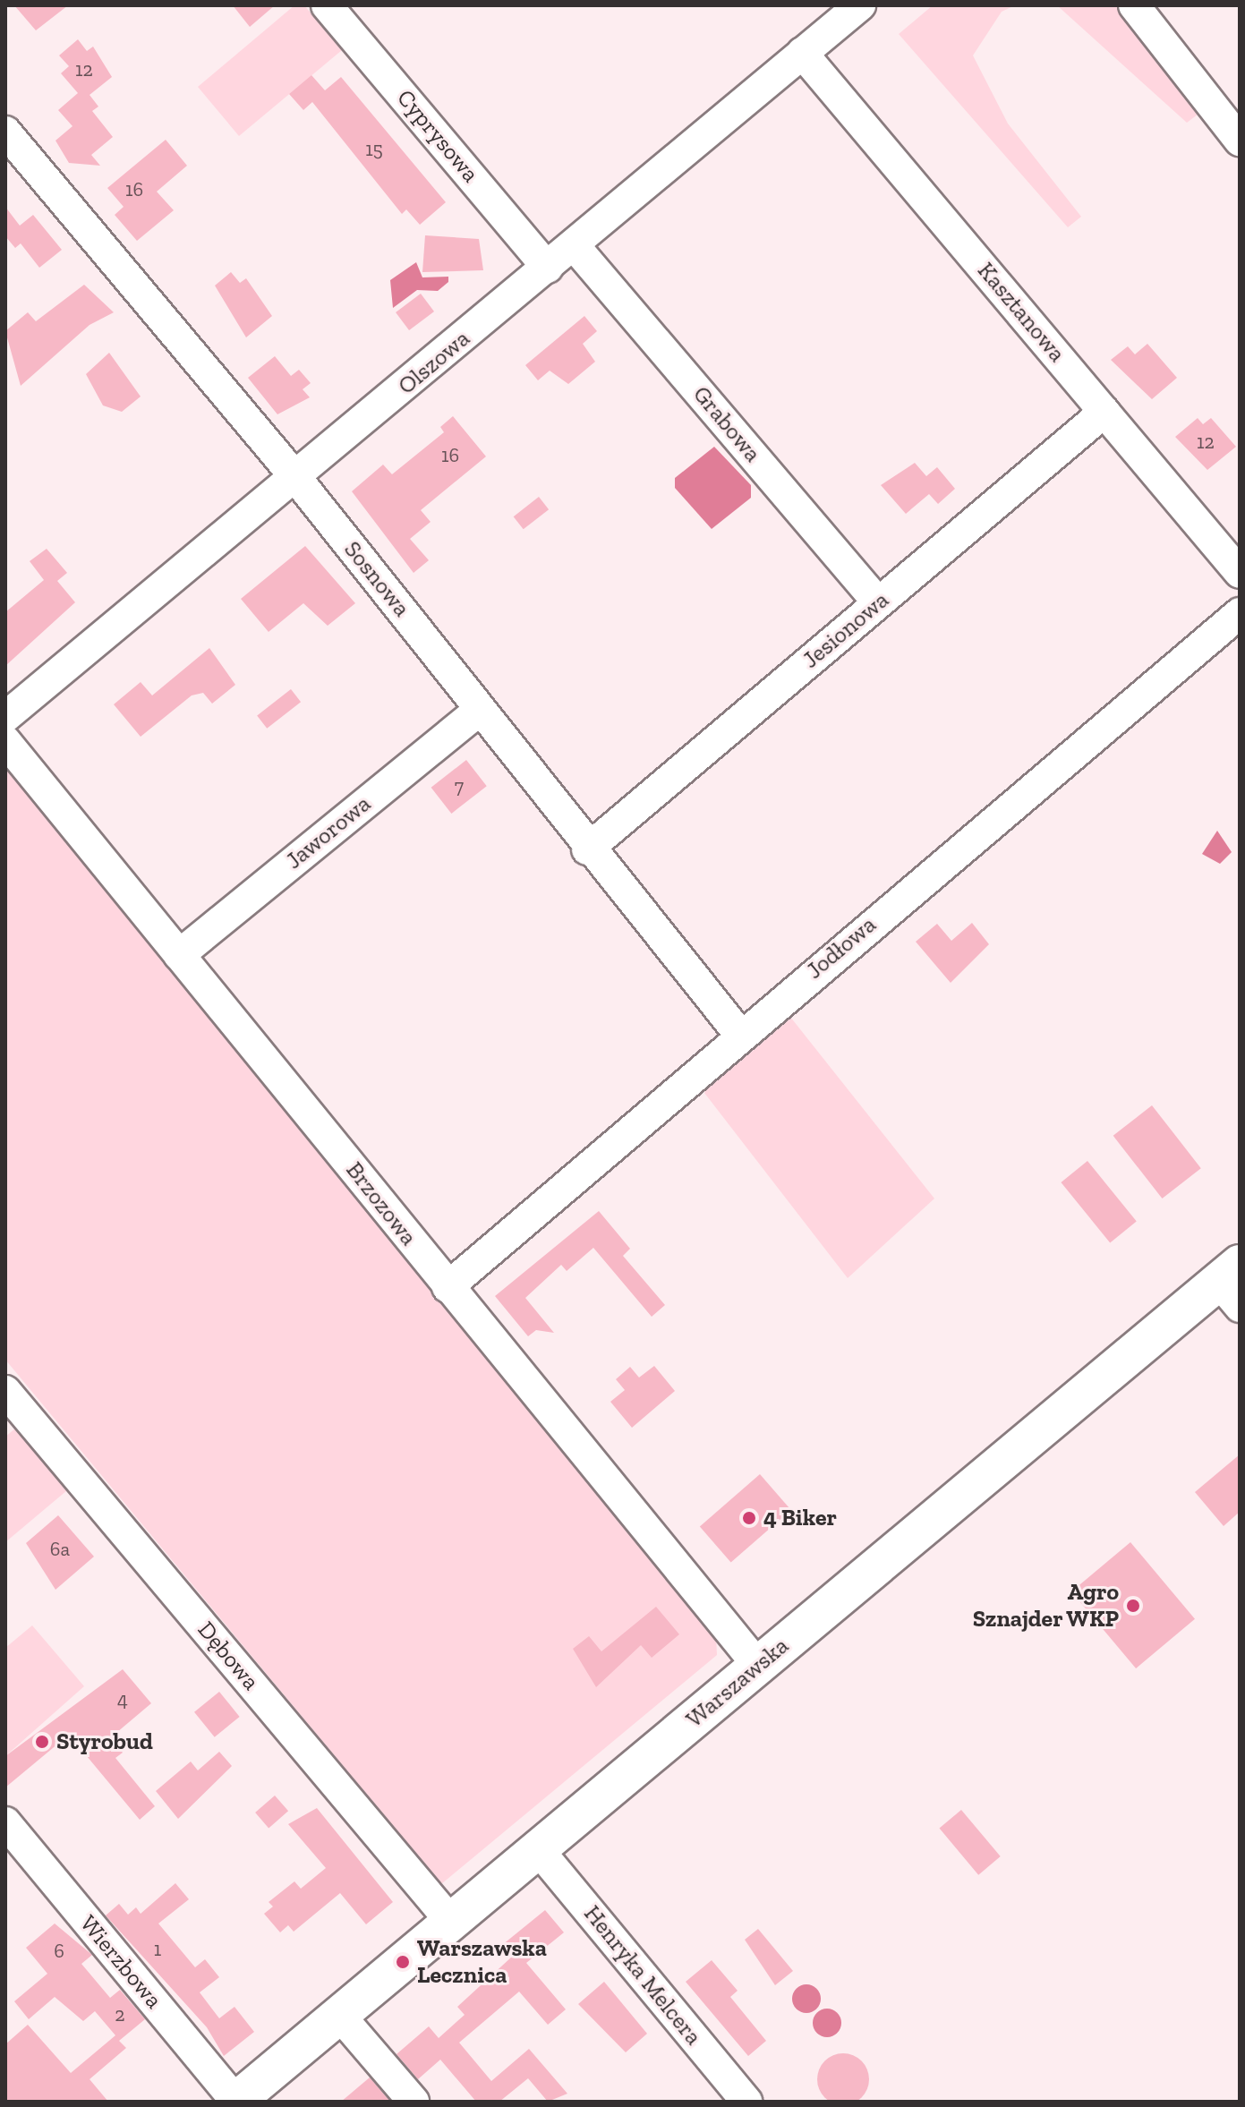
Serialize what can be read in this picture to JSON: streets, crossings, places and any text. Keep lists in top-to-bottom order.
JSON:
{
  "streets": {
    "main road": ["Warszawska"],
    "street": [
      "Cyprysowa",
      "Kasztanowa",
      "Olszowa",
      "Grabowa",
      "Sosnowa",
      "Jesionowa",
      "Jaworowa",
      "Jodłowa",
      "Brzozowa",
      "Dębowa",
      "Wierzbowa",
      "Henryka Melcera"
    ]
  },
  "crossings": [
    ["Cyprysowa", "Olszowa"],
    ["Kasztanowa", "Olszowa"],
    ["Kasztanowa", "Jesionowa"],
    ["Olszowa", "Grabowa"],
    ["Olszowa", "Sosnowa"],
    ["Grabowa", "Jesionowa"],
    ["Sosnowa", "Jesionowa"],
    ["Sosnowa", "Jaworowa"],
    ["Sosnowa", "Jodłowa"],
    ["Jaworowa", "Brzozowa"],
    ["Jodłowa", "Brzozowa"],
    ["Brzozowa", "Warszawska"],
    ["Dębowa", "Warszawska"],
    ["Warszawska", "Wierzbowa"],
    ["Warszawska", "Henryka Melcera"]
  ],
  "places": [
    "4 Biker",
    "Agro Sznajder WKP",
    "Styrobud",
    "Warszawska Lecznica"
  ],
  "house_numbers": [
    "12",
    "15",
    "16",
    "12",
    "16",
    "7",
    "6a",
    "4",
    "1",
    "6",
    "2"
  ]
}
